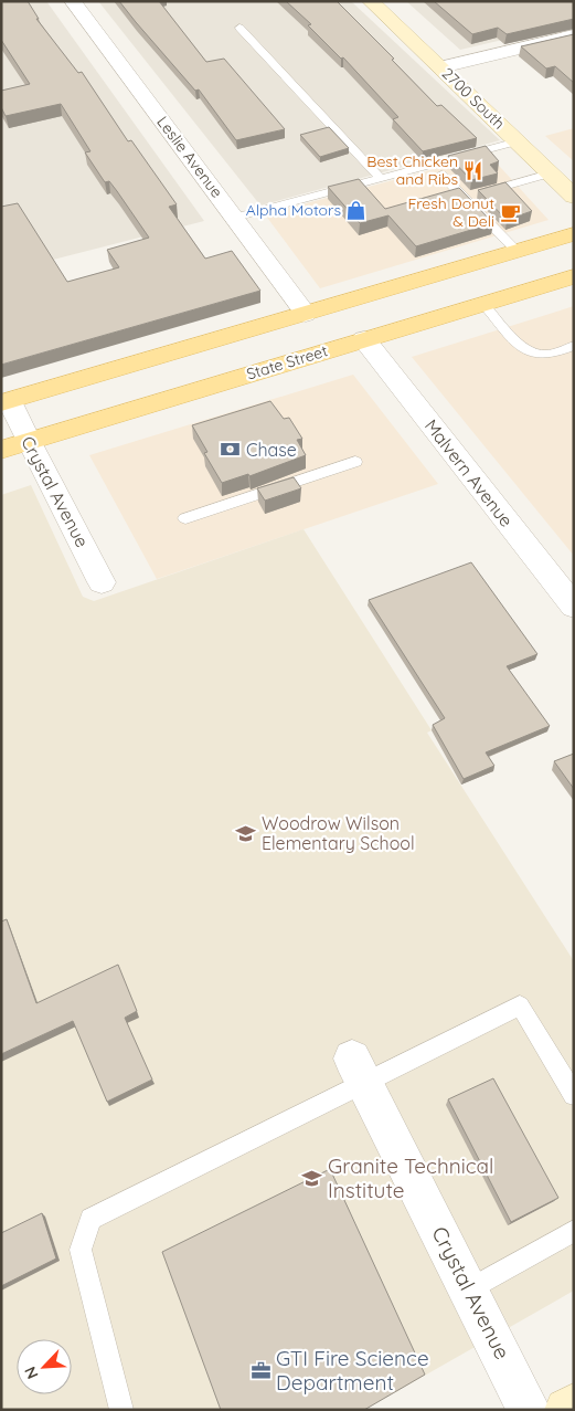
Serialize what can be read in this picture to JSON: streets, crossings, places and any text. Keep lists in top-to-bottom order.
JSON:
{
  "streets": {
    "main road": ["State Street"],
    "street": [
      "2700 South",
      "Leslie Avenue",
      "Malvern Avenue",
      "Crystal Avenue"
    ]
  },
  "crossings": [
    ["State Street", "Malvern Avenue"],
    ["State Street", "Crystal Avenue"]
  ],
  "places": {
    "restaurant": ["Best Chicken and Ribs"],
    "shop": ["Alpha Motors"],
    "cafe": ["Fresh Donut & Deli"],
    "bank": ["Chase"],
    "school or university": ["Woodrow Wilson Elementary School", "Granite Technical Institute"],
    "office": ["GTI Fire Science Department"]
  },
  "north": "bottom left"
}
